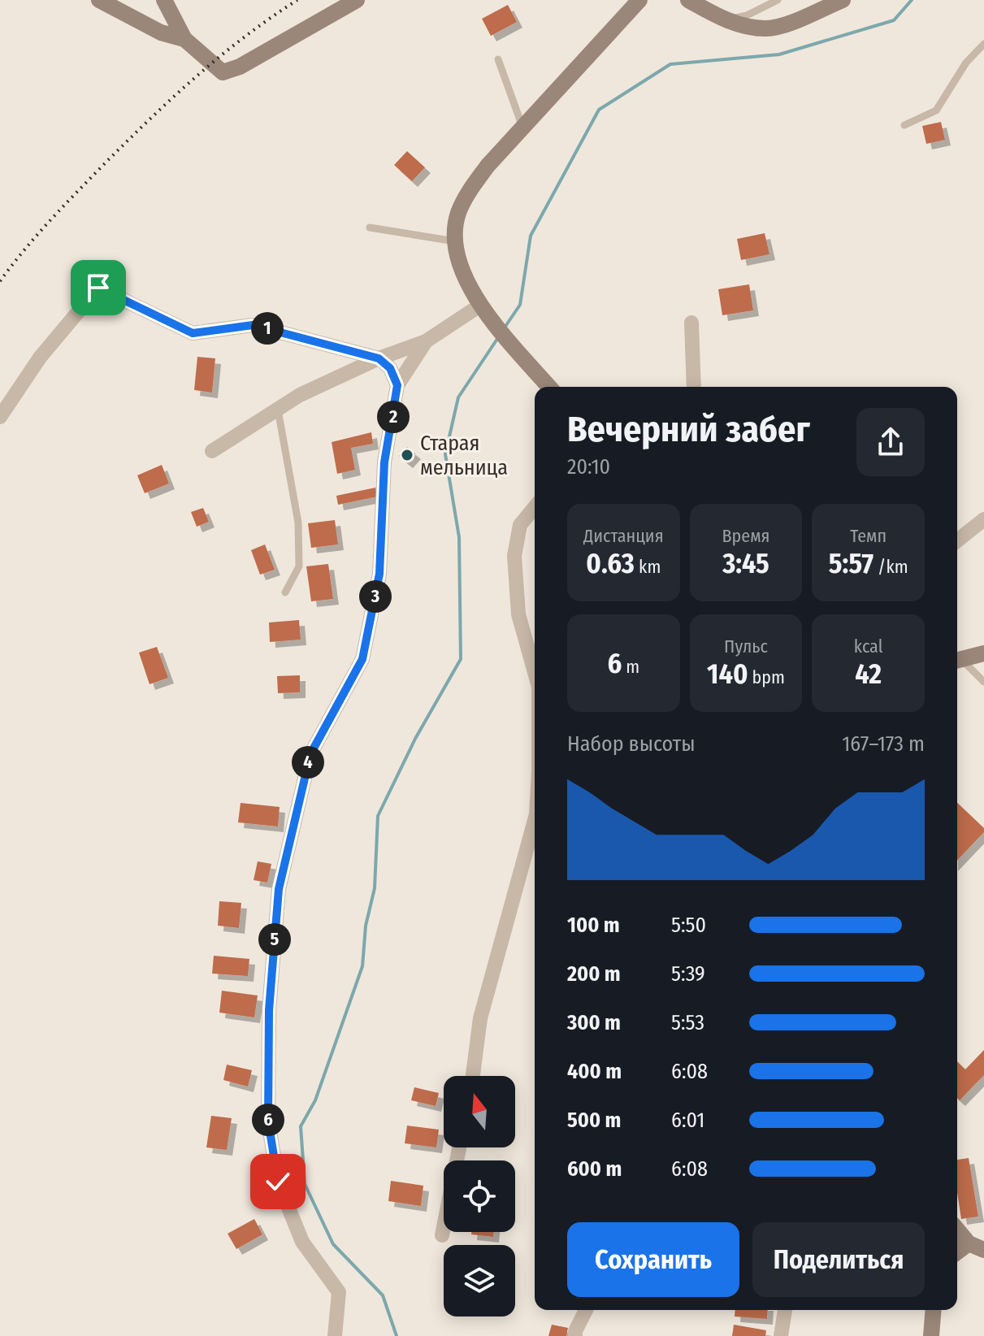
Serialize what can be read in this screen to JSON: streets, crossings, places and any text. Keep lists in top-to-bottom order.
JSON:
{
  "places": ["Старая мельница"],
  "north": "top",
  "page": {
    "pins": [
      "1",
      "2",
      "3",
      "4",
      "5",
      "6"
    ],
    "heading": ["Вечерний забег", "20:10"],
    "stats": [
      ["Дистанция", "0.63 km"],
      ["Время", "3:45"],
      ["Темп", "5:57 /km"],
      ["6 m"],
      ["Пульс", "140 bpm"],
      ["kcal", "42"]
    ],
    "chart": ["Набор высоты", "167–173 m"],
    "list": [
      {
        "name": "100 m",
        "note": "5:50"
      },
      {
        "name": "200 m",
        "note": "5:39"
      },
      {
        "name": "300 m",
        "note": "5:53"
      },
      {
        "name": "400 m",
        "note": "6:08"
      },
      {
        "name": "500 m",
        "note": "6:01"
      },
      {
        "name": "600 m",
        "note": "6:08"
      }
    ],
    "buttons": ["Сохранить", "Поделиться"]
  }
}
